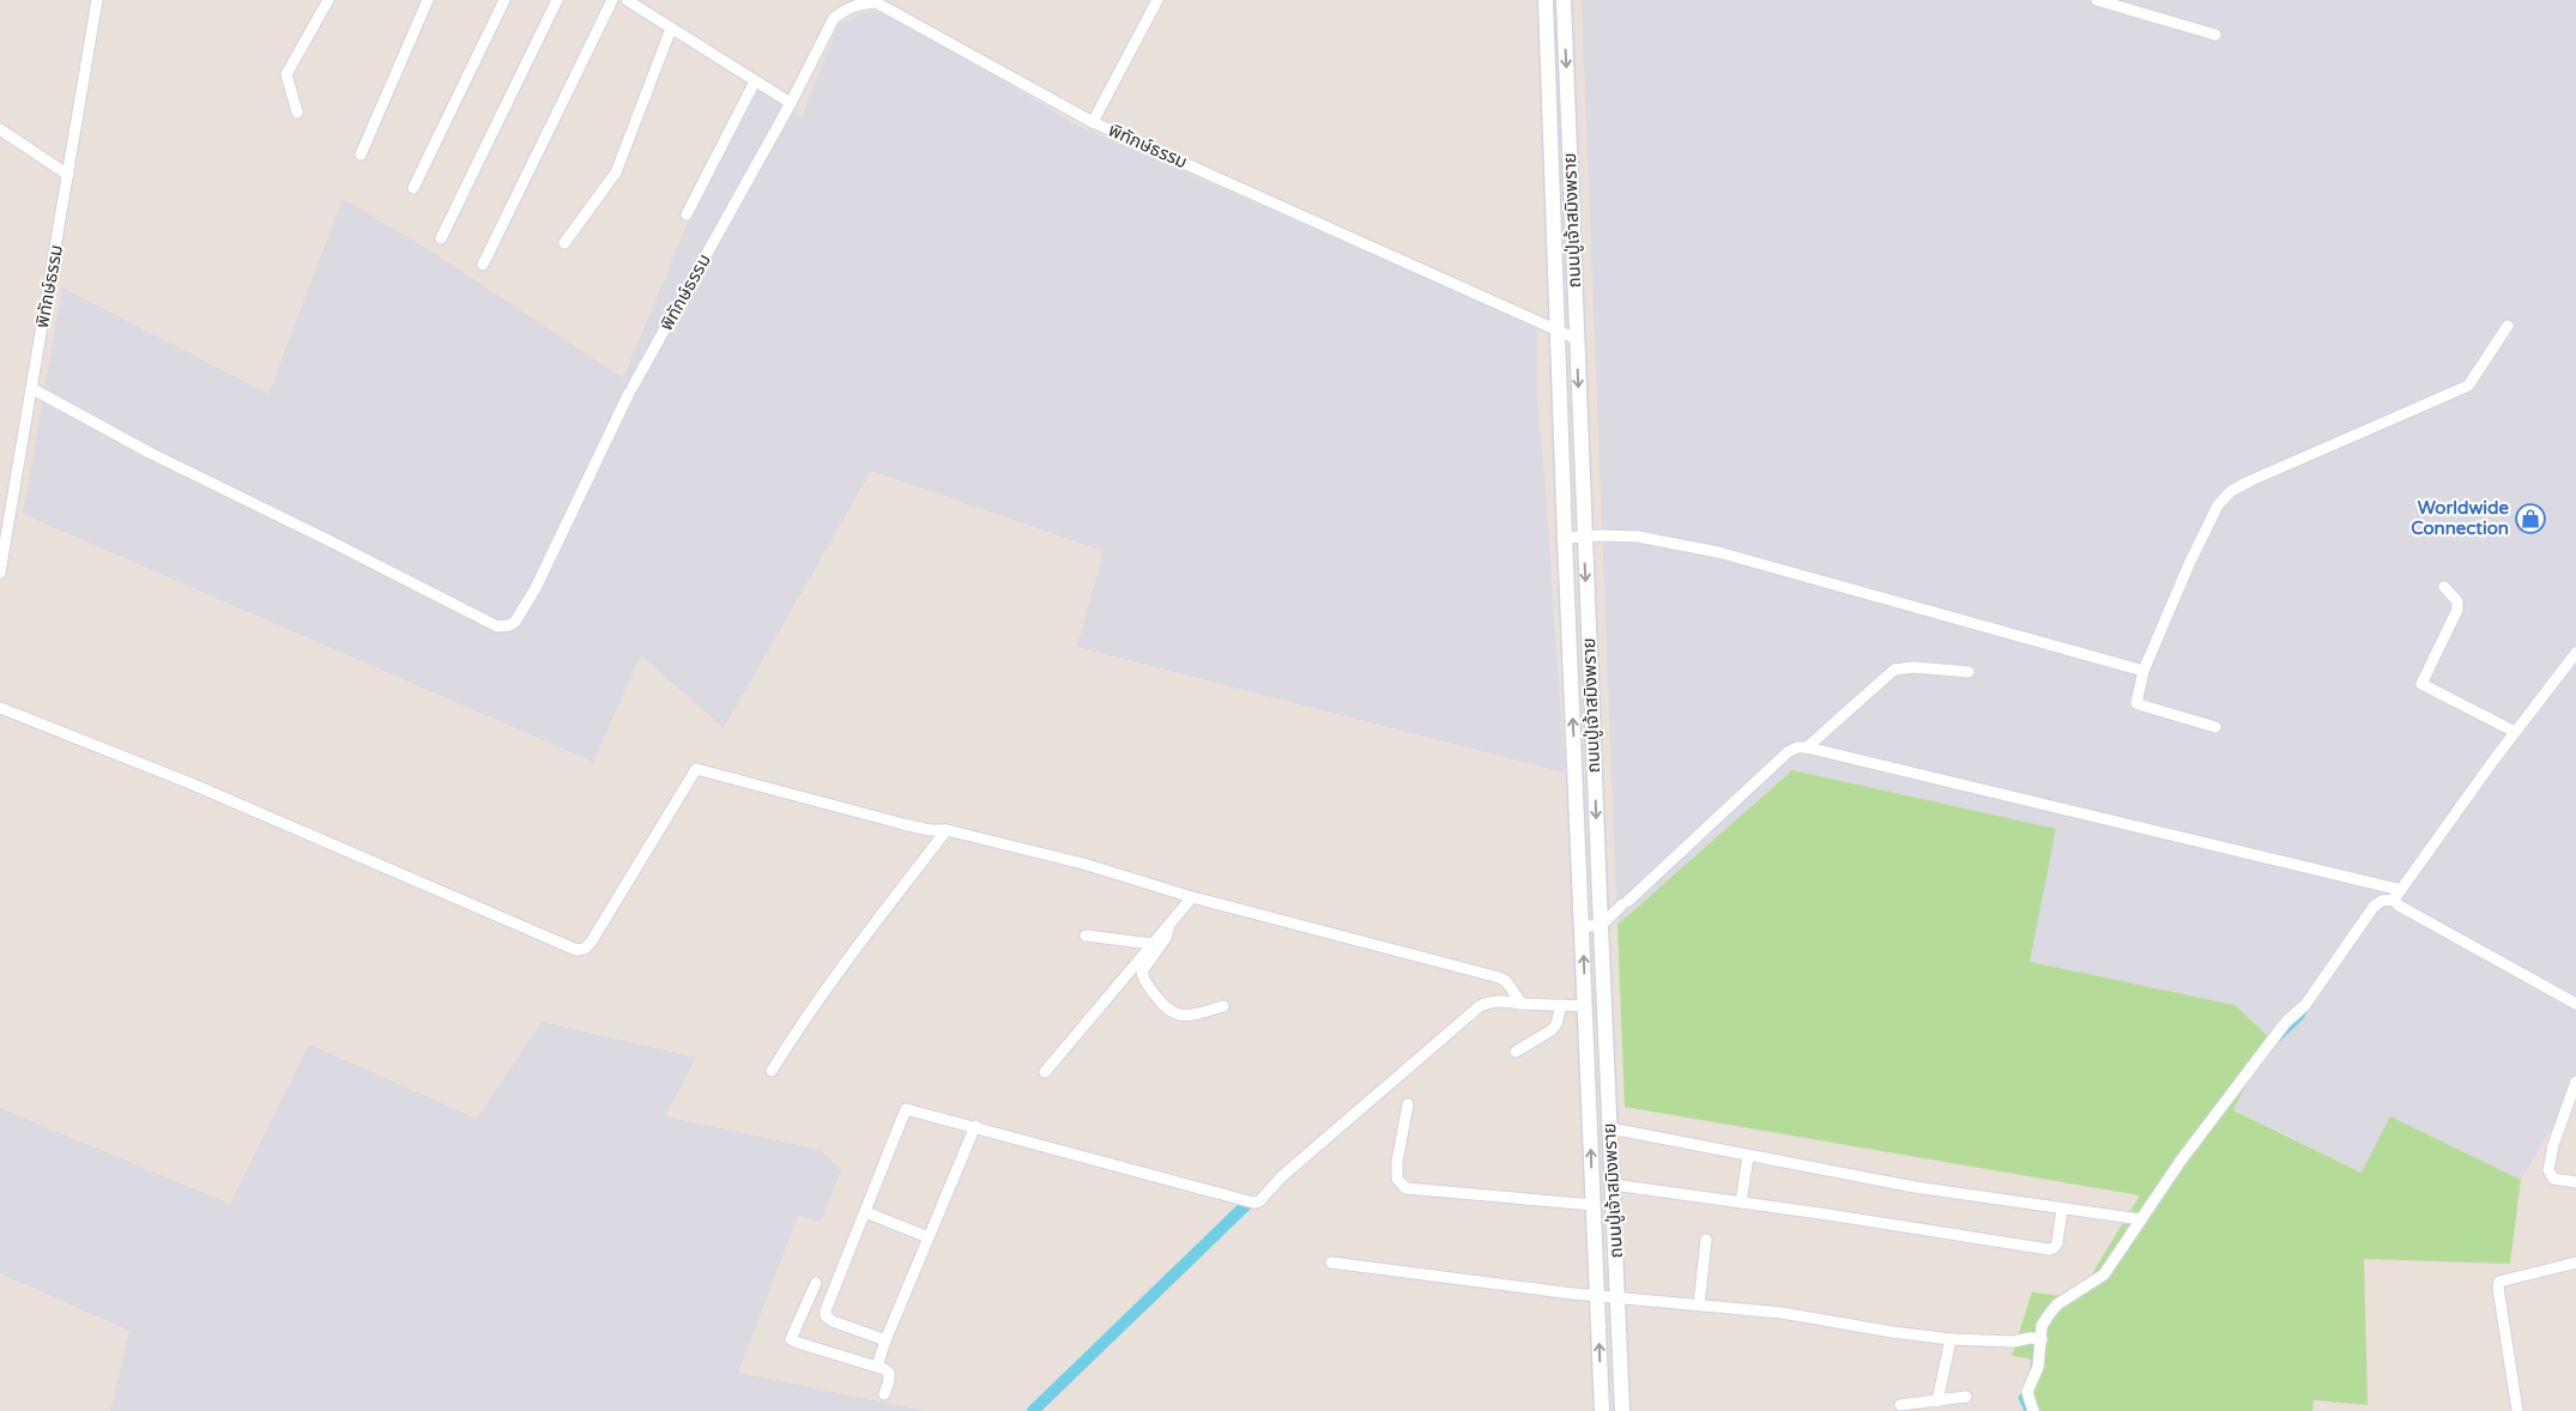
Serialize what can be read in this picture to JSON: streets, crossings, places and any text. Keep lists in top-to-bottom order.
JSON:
{
  "streets": {
    "main road": ["ถนนปู่เจ้าสมิงพราย"],
    "street": ["พิทักษ์ธรรม"]
  },
  "crossings": [
    ["พิทักษ์ธรรม", "ถนนปู่เจ้าสมิงพราย"]
  ],
  "places": {
    "shop": ["Worldwide Connection"]
  }
}
